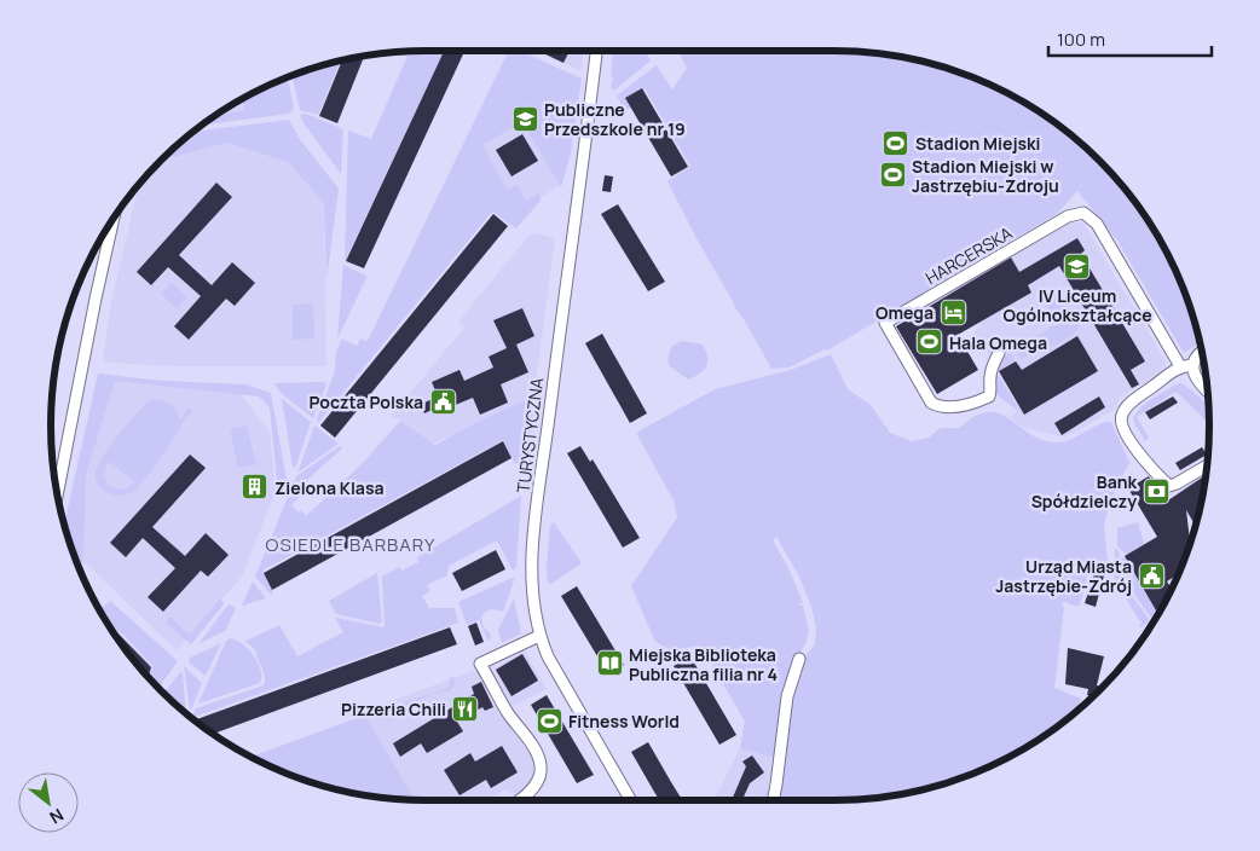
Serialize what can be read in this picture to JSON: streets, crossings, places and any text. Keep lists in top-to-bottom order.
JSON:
{
  "streets": {
    "street": ["HARCERSKA", "TURYSTYCZNA"]
  },
  "districts": ["OSIEDLE BARBARY"],
  "places": {
    "school or university": ["Publiczne Przedszkole nr 19", "IV Liceum Ogólnokształcące"],
    "sports": [
      "Stadion Miejski",
      "Stadion Miejski w Jastrzębiu-Zdroju",
      "Hala Omega",
      "Fitness World"
    ],
    "hotel": ["Omega"],
    "public building": ["Poczta Polska", "Urząd Miasta Jastrzębie-Zdrój"],
    "building": ["Zielona Klasa"],
    "bank": ["Bank Spółdzielczy"],
    "library": ["Miejska Biblioteka Publiczna filia nr 4"],
    "restaurant": ["Pizzeria Chili"]
  },
  "scale_bar": "100 m",
  "north": "bottom right"
}
